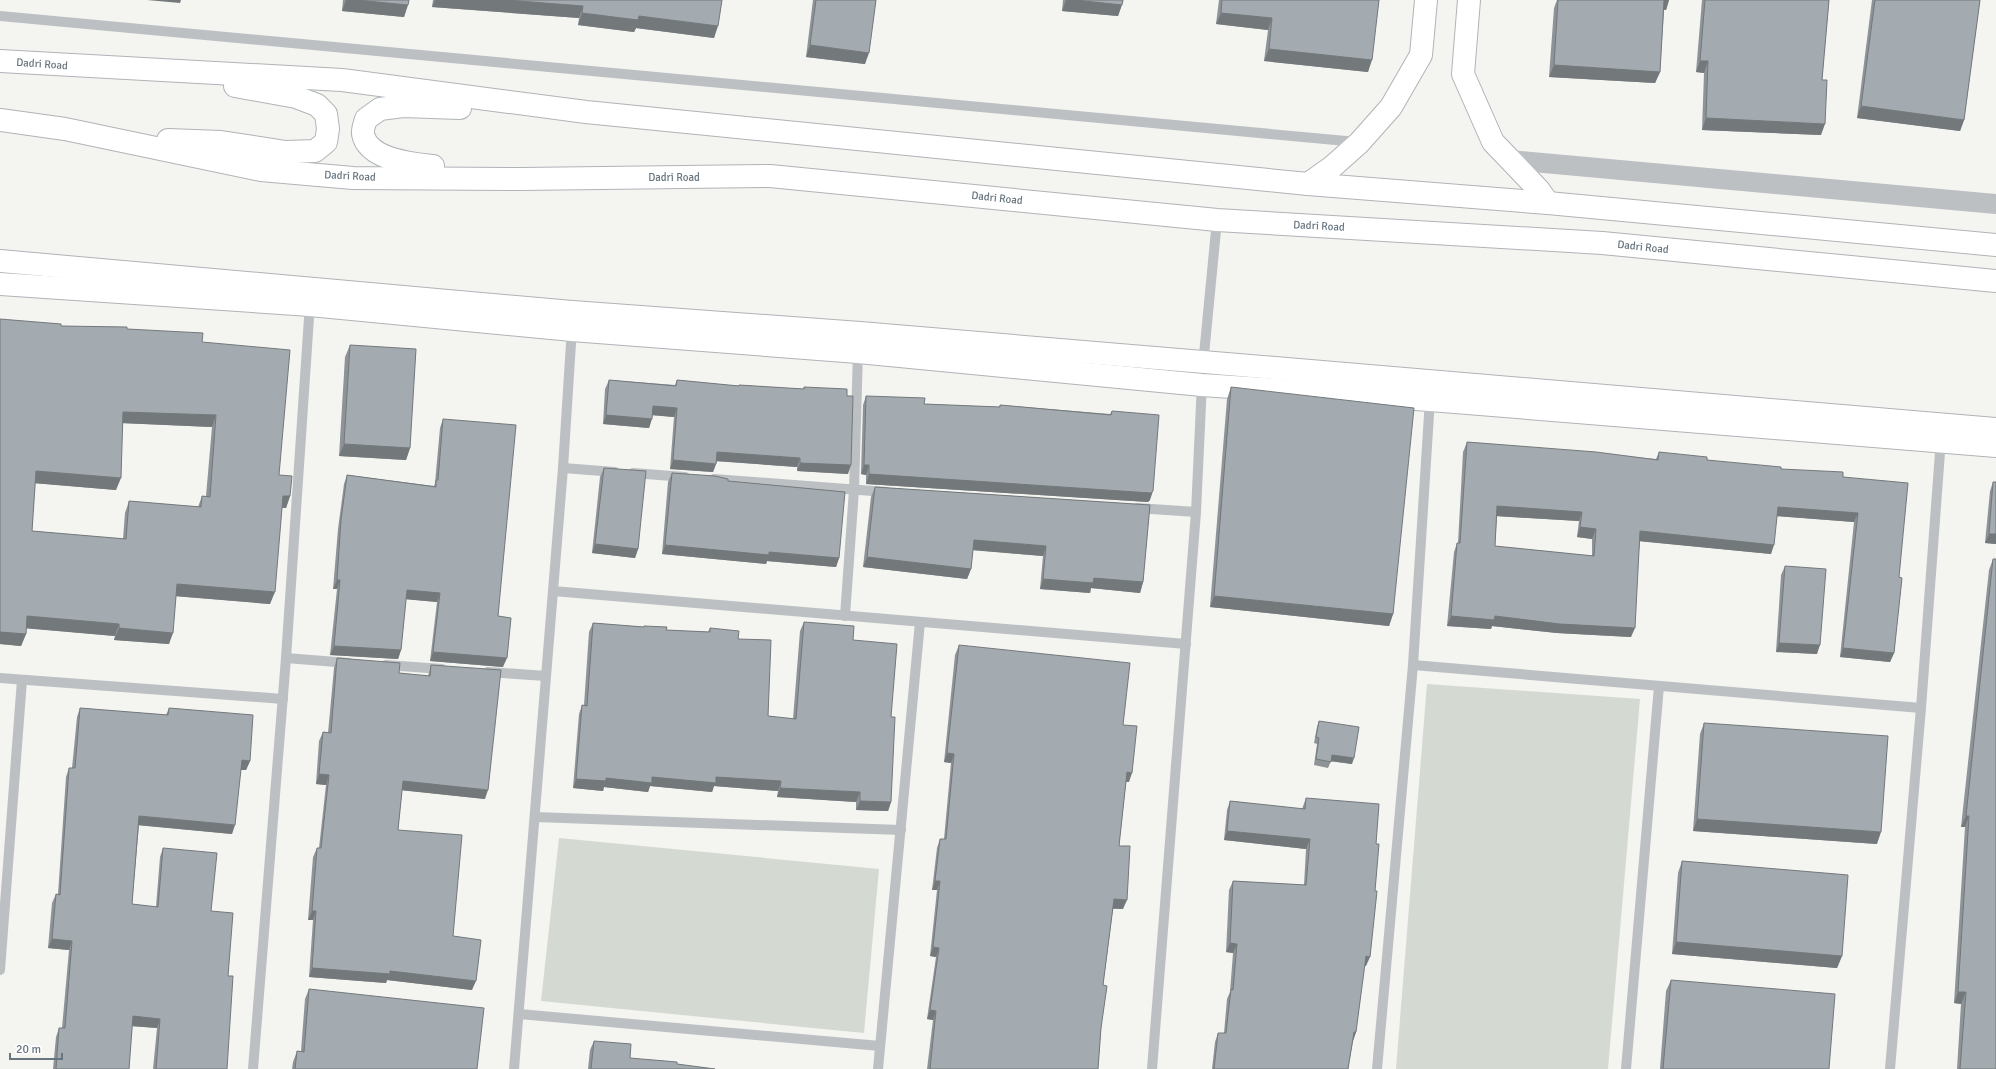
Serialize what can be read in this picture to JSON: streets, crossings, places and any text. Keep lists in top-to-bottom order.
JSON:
{
  "streets": {
    "main road": ["Dadri Road"]
  },
  "scale_bar": "20 m"
}
